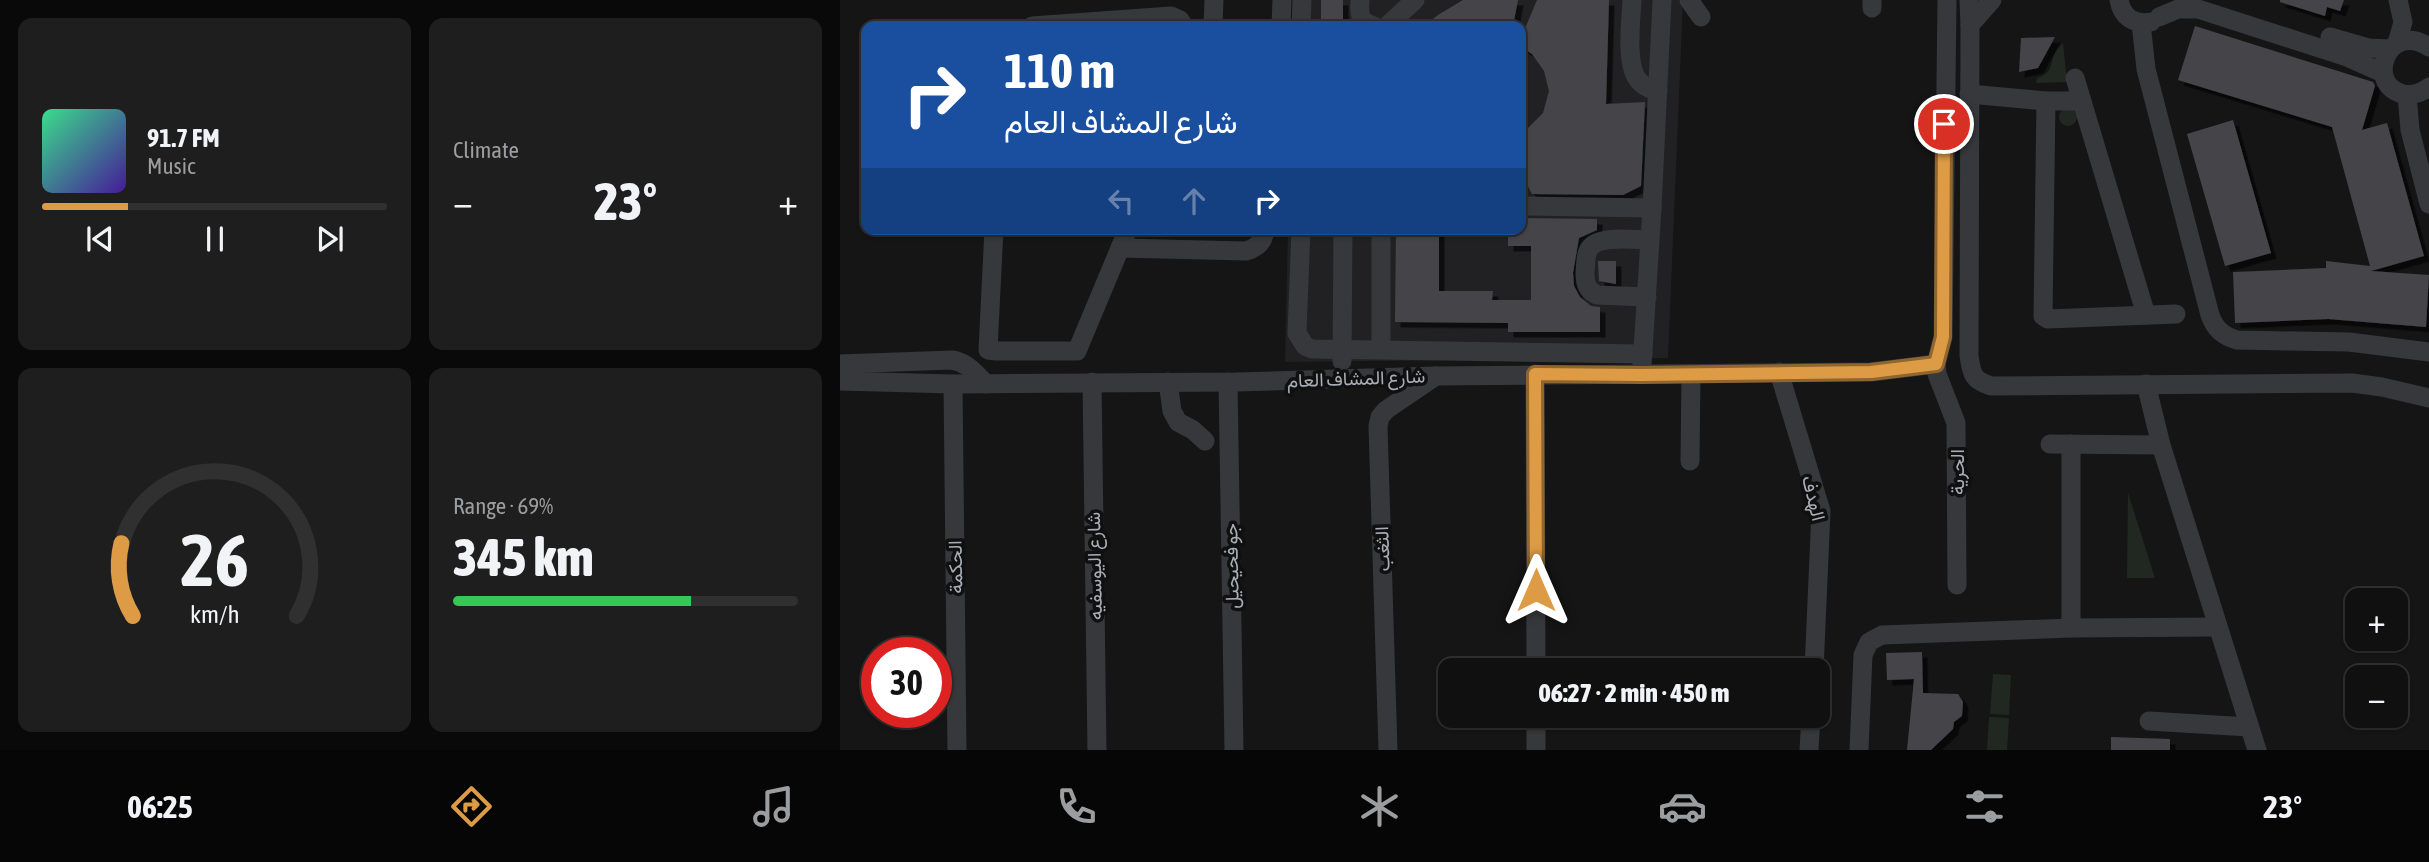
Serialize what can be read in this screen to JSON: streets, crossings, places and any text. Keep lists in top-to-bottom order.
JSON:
{
  "streets": {
    "street": [
      "شارع المشاف العام",
      "الحرية",
      "الهدف",
      "الثغب",
      "شارع اليوسفيه",
      "جو فحيحيل",
      "الحكمة"
    ]
  },
  "crossings": [
    ["شارع المشاف العام", "الحرية"],
    ["شارع المشاف العام", "الهدف"],
    ["شارع المشاف العام", "الثغب"],
    ["شارع المشاف العام", "شارع اليوسفيه"],
    ["شارع المشاف العام", "جو فحيحيل"],
    ["شارع المشاف العام", "الحكمة"]
  ],
  "page": {
    "tile": [
      "Climate",
      ["Range · 69%", "345 km"]
    ],
    "turn": ["110 m", "شارع المشاف العام"],
    "song": ["91.7 FM", "Music"],
    "heat": ["−", "23°", "+"],
    "map_buttons": ["+", "−"],
    "limit": "30",
    "trip": "06:27 · 2 min · 450 m",
    "tabs": ["06:25", "23°"],
    "gauge": ["26", "km/h"]
  }
}
